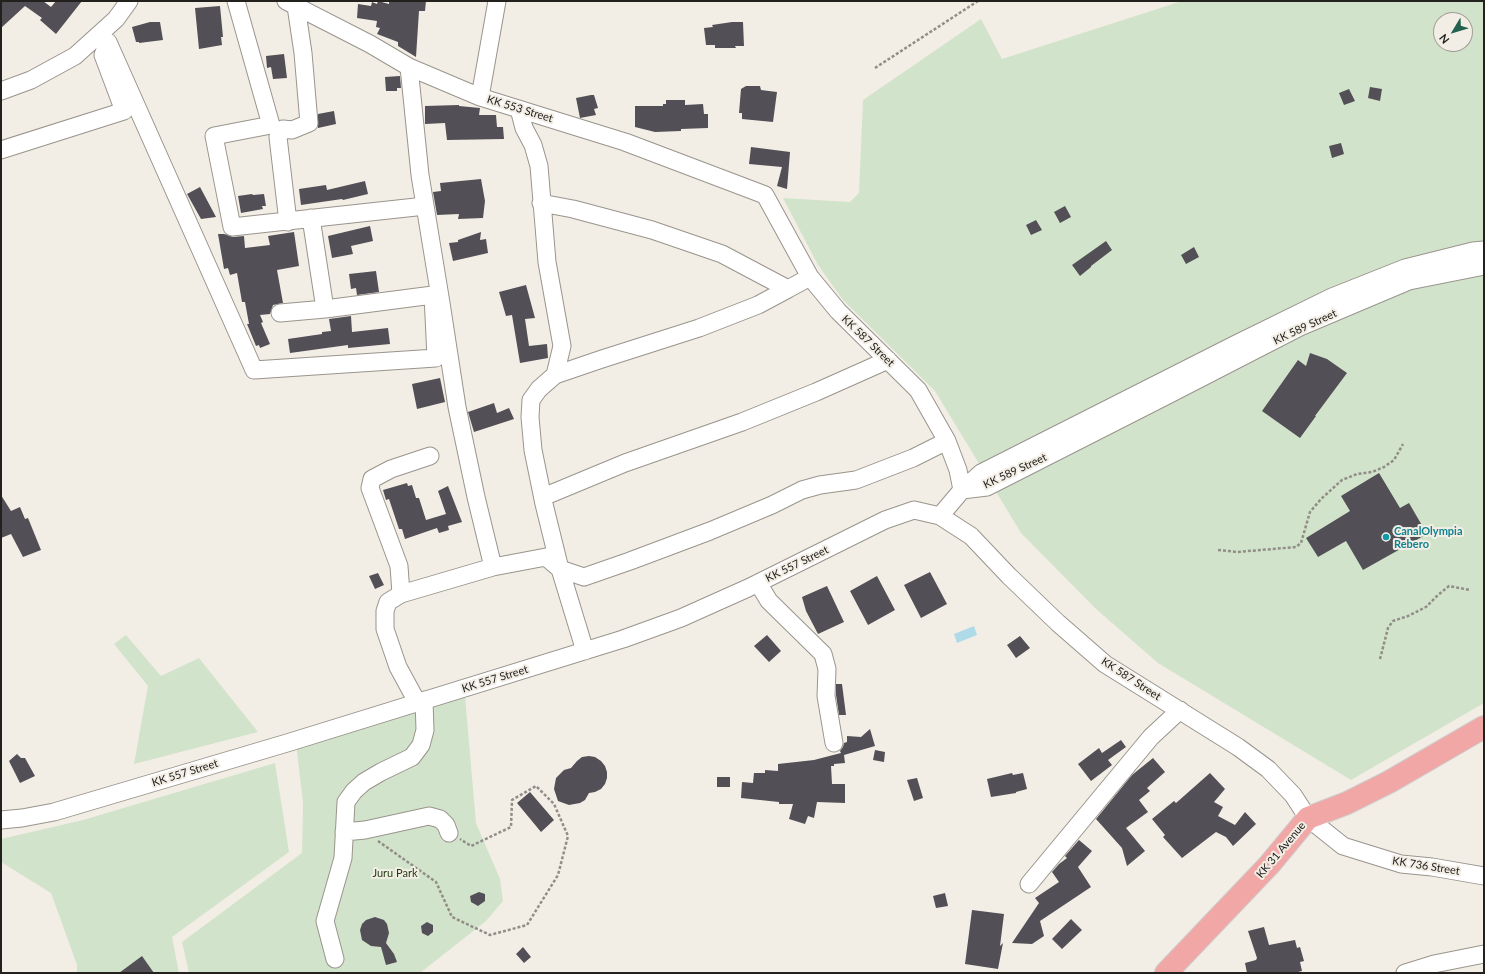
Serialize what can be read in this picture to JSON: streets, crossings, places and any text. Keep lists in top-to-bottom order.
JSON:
{
  "streets": {
    "main road": ["KK 31 Avenue"],
    "street": [
      "KK 553 Street",
      "KK 589 Street",
      "KK 587 Street",
      "KK 557 Street",
      "KK 736 Street"
    ]
  },
  "crossings": [
    ["KK 553 Street", "KK 587 Street"],
    ["KK 589 Street", "KK 587 Street"],
    ["KK 587 Street", "KK 557 Street"],
    ["KK 587 Street", "KK 31 Avenue"],
    ["KK 587 Street", "KK 736 Street"],
    ["KK 31 Avenue", "KK 736 Street"]
  ],
  "parks": ["Juru Park"],
  "places": ["CanalOlympia Rebero"],
  "north": "bottom left"
}
